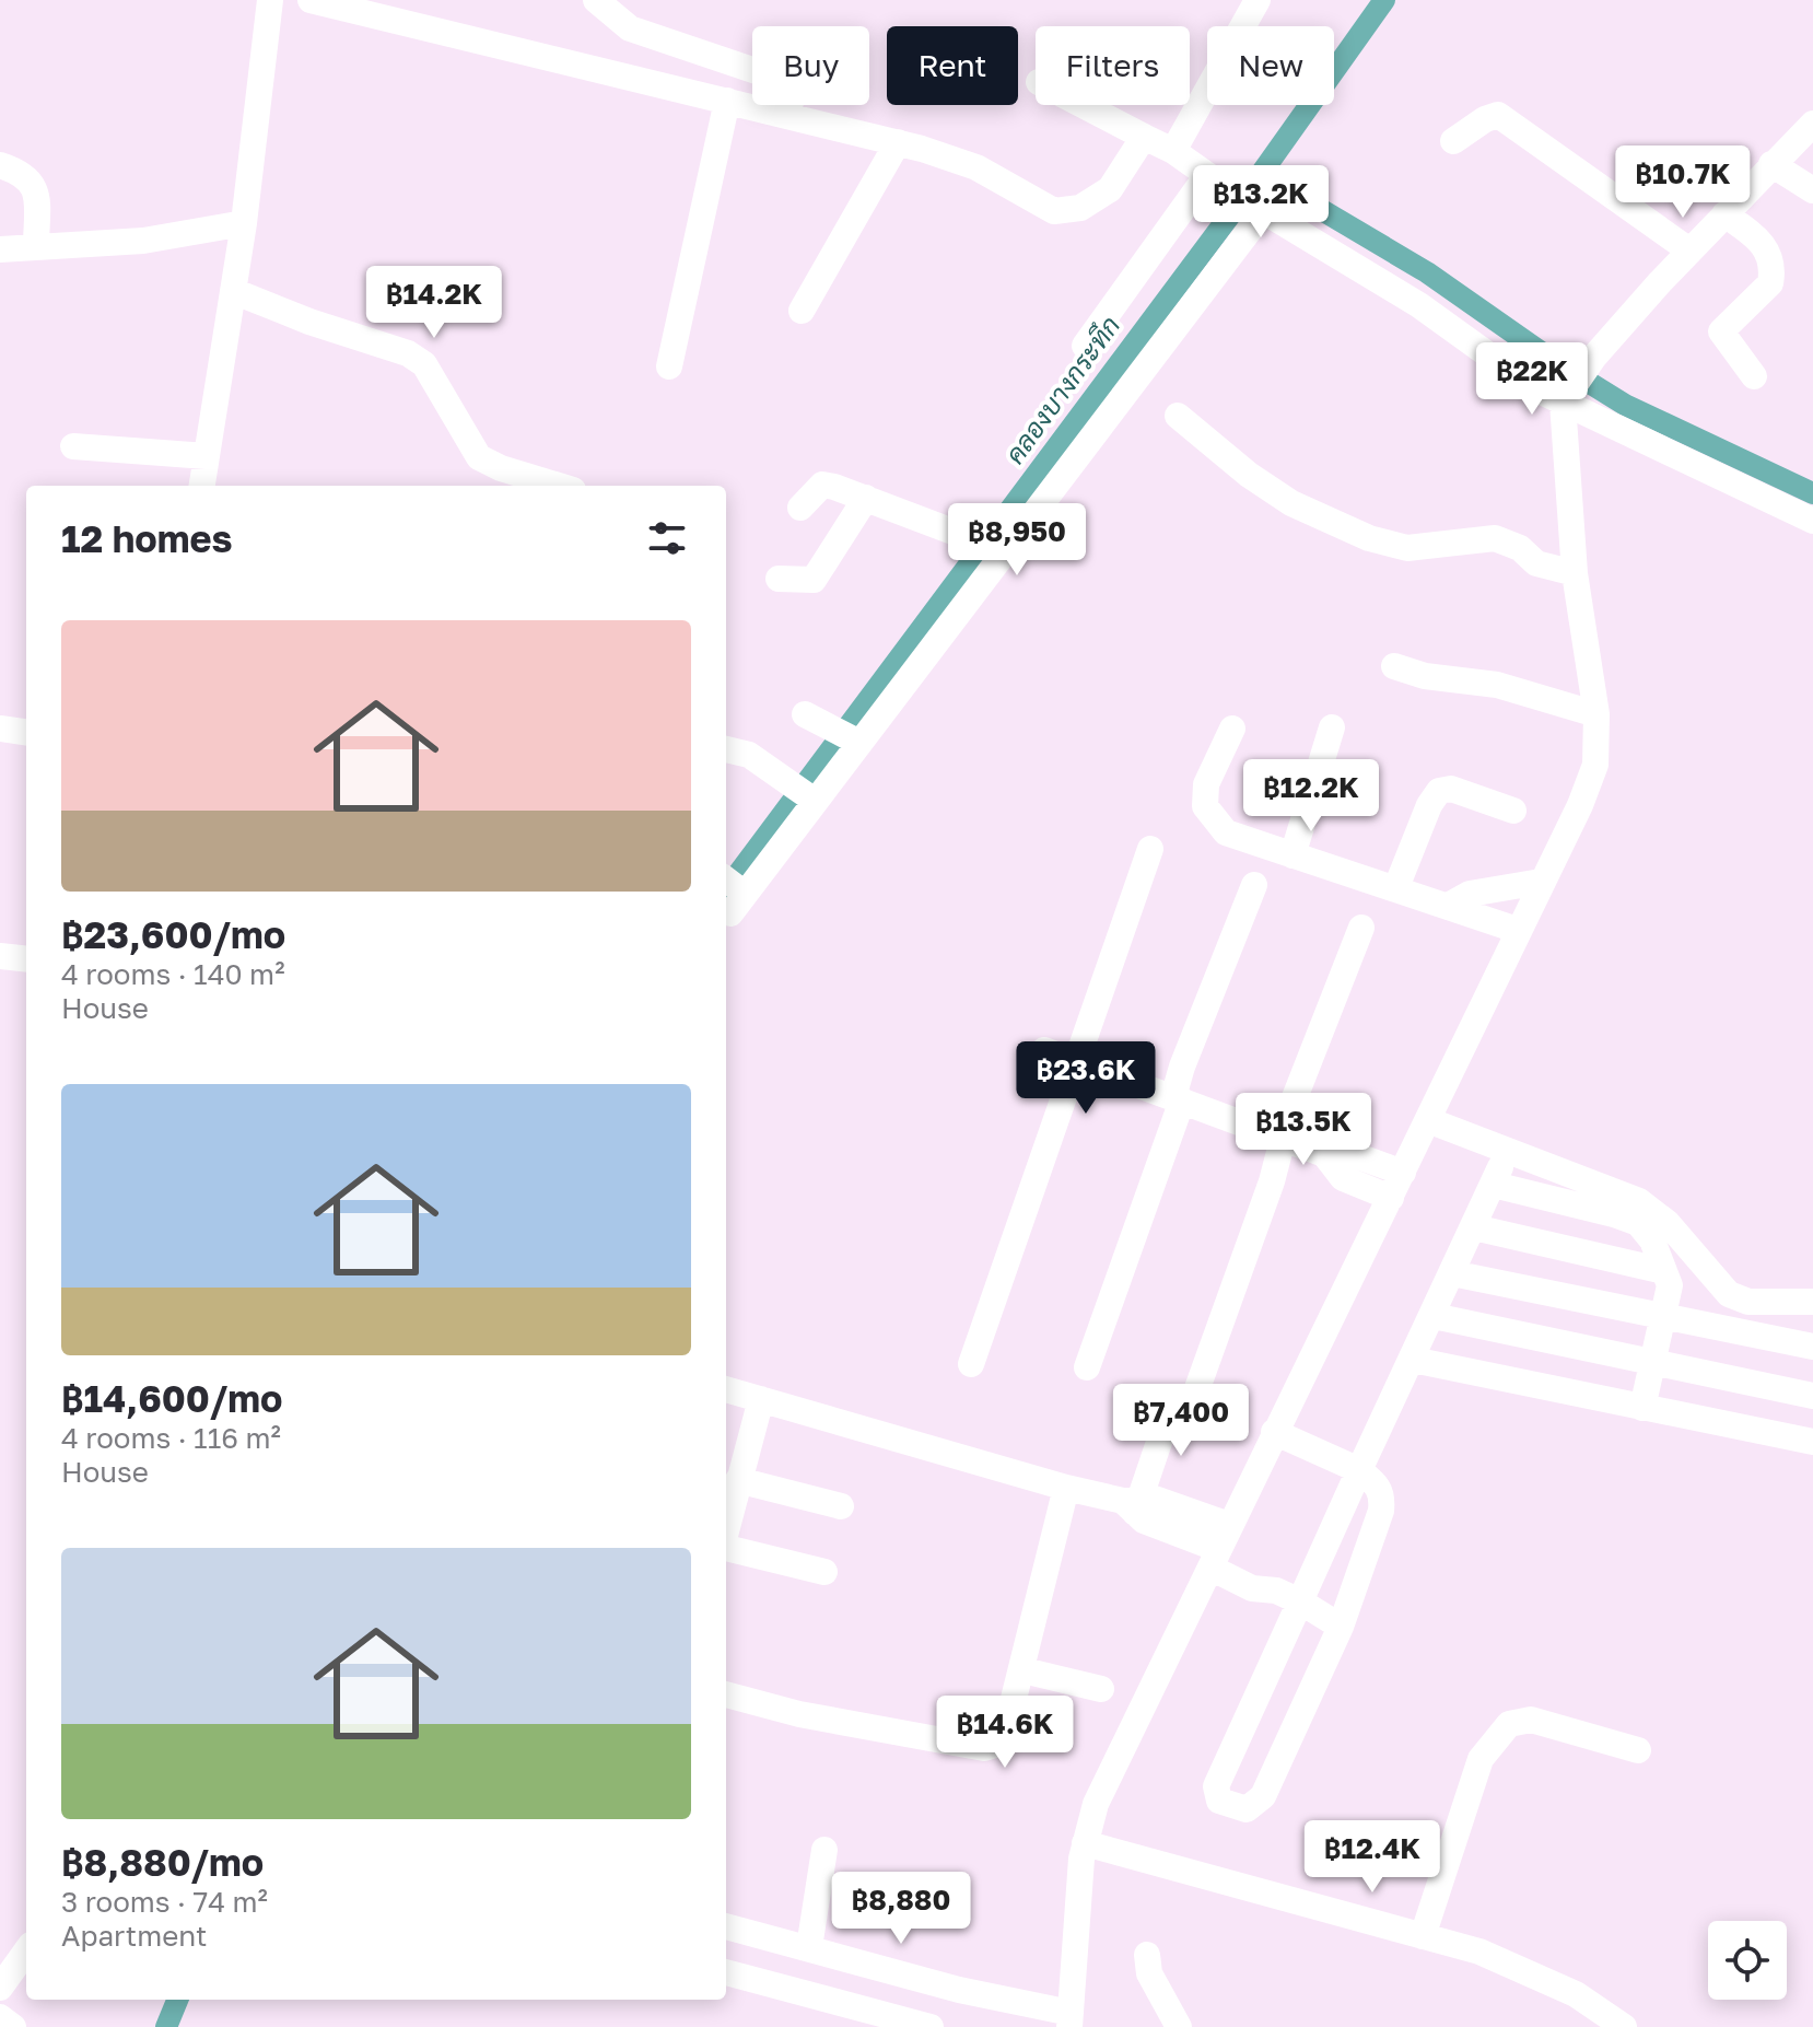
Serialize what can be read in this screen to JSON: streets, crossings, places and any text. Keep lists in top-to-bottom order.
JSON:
{
  "water": ["คลองบางกระทึก"],
  "page": {
    "chip": [
      "Buy",
      "Rent",
      "Filters",
      "New"
    ],
    "price": [
      "฿10.7K",
      "฿13.2K",
      "฿14.2K",
      "฿22K",
      "฿8,950",
      "฿12.2K",
      "฿23.6K",
      "฿13.5K",
      "฿7,400",
      "฿14.6K",
      "฿12.4K",
      "฿8,880"
    ],
    "heading": "12 homes",
    "list": [
      {
        "name": "฿23,600/mo",
        "note": "4 rooms · 140 m² · House"
      },
      {
        "name": "฿14,600/mo",
        "note": "4 rooms · 116 m² · House"
      },
      {
        "name": "฿8,880/mo",
        "note": "3 rooms · 74 m² · Apartment"
      }
    ]
  }
}
